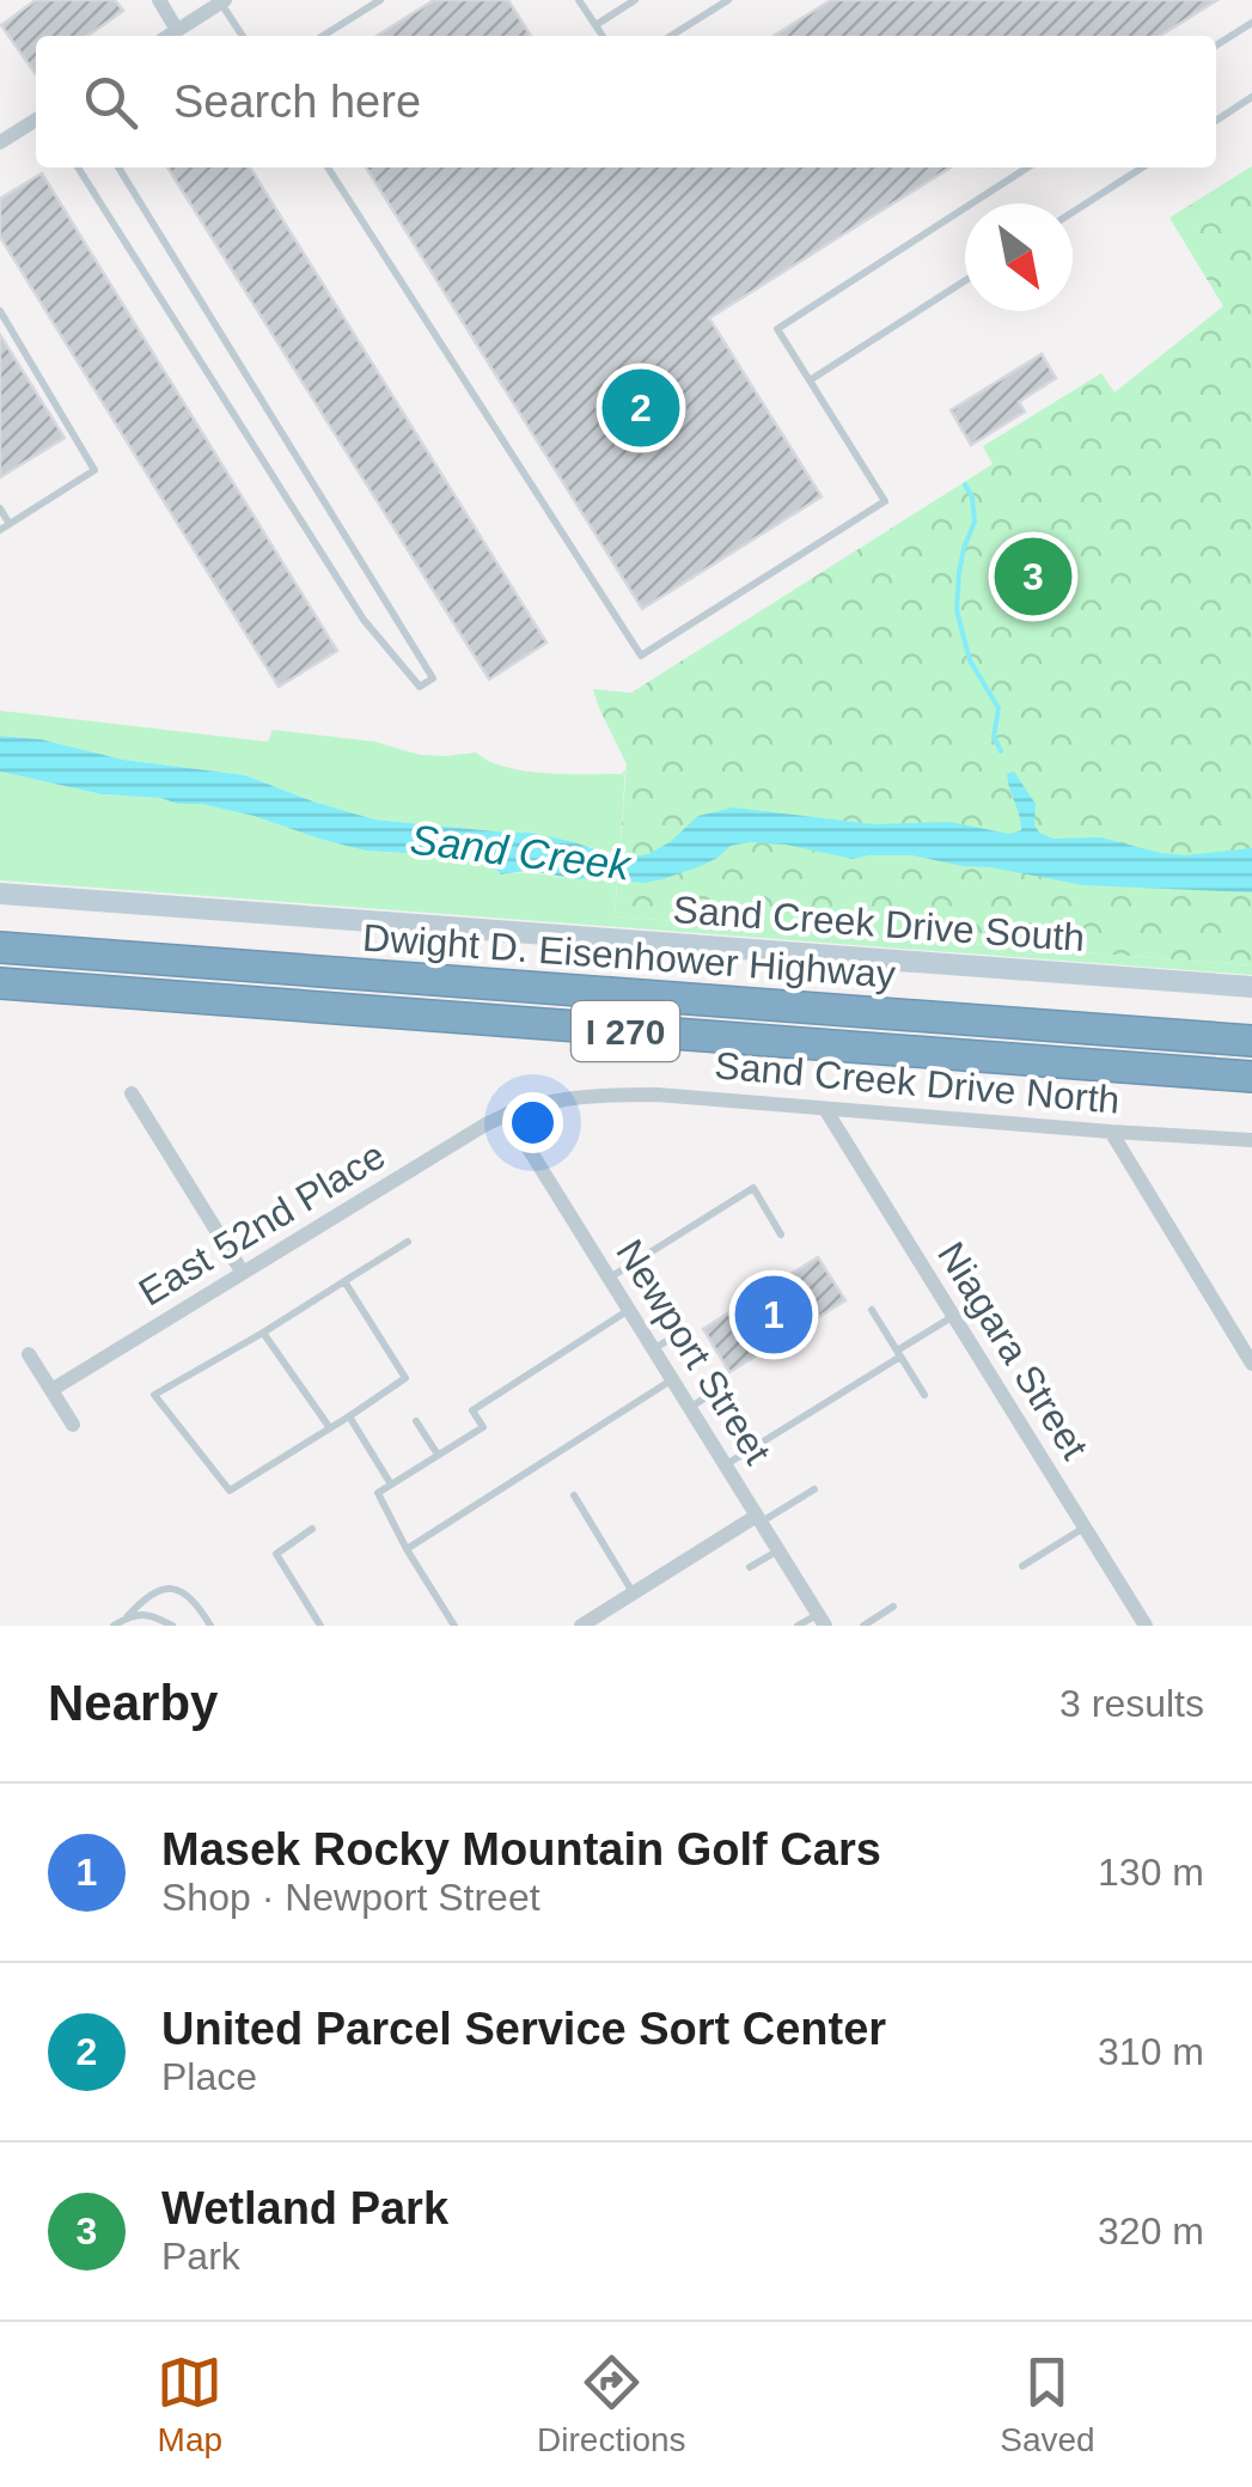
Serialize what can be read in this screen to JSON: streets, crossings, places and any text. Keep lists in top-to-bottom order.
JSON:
{
  "streets": {
    "highway": ["Dwight D. Eisenhower Highway", "I 270"],
    "main road": ["Sand Creek Drive South"],
    "street": [
      "Sand Creek Drive North",
      "East 52nd Place",
      "Niagara Street",
      "Newport Street"
    ]
  },
  "crossings": [
    ["Sand Creek Drive North", "East 52nd Place"],
    ["Sand Creek Drive North", "Niagara Street"],
    ["Sand Creek Drive North", "Newport Street"],
    ["East 52nd Place", "Newport Street"]
  ],
  "water": ["Sand Creek"],
  "north": "bottom right",
  "page": {
    "search": "Search here",
    "pins": ["2", "3", "1"],
    "heading": ["Nearby", "3 results"],
    "list": [
      {
        "mark": "1",
        "name": "Masek Rocky Mountain Golf Cars",
        "note": "Shop · Newport Street",
        "value": "130 m"
      },
      {
        "mark": "2",
        "name": "United Parcel Service Sort Center",
        "note": "Place",
        "value": "310 m"
      },
      {
        "mark": "3",
        "name": "Wetland Park",
        "note": "Park",
        "value": "320 m"
      }
    ],
    "nav": ["Map", "Directions", "Saved"]
  }
}
